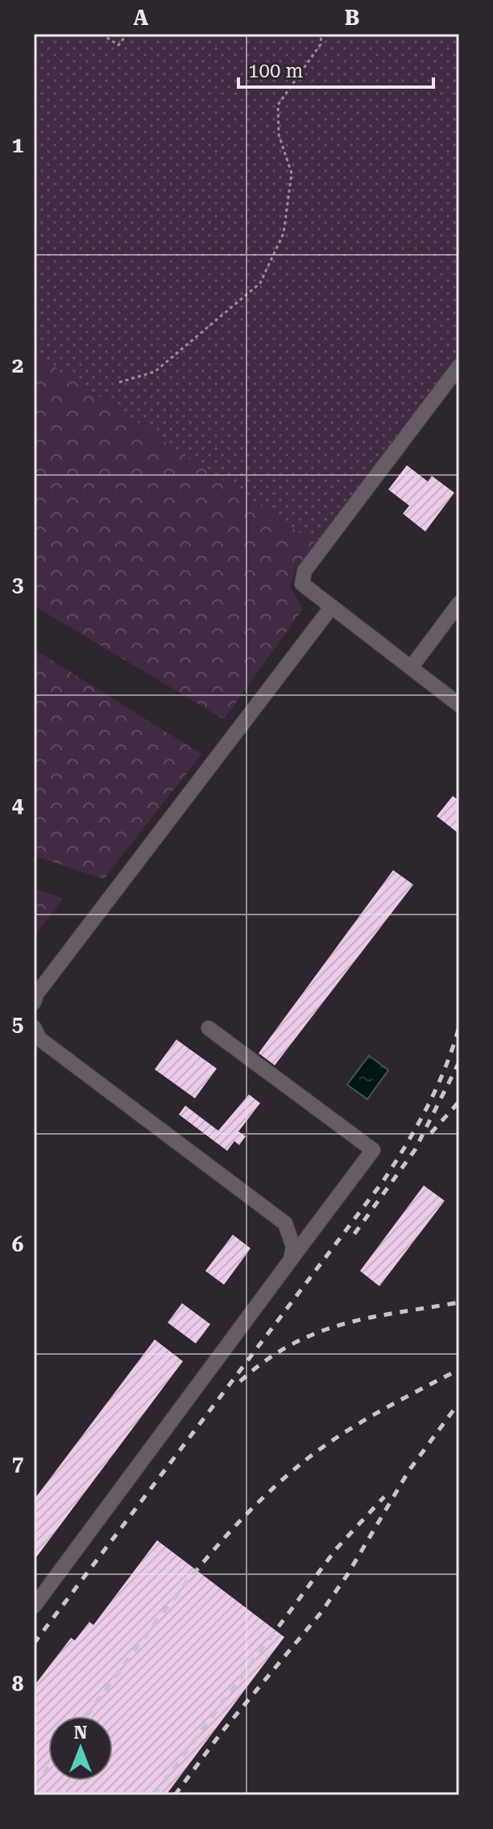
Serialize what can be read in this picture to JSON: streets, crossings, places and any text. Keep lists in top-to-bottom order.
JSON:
{
  "scale_bar": "100 m",
  "north": "top",
  "grid": {
    "columns": ["A", "B"],
    "rows": [
      "1",
      "2",
      "3",
      "4",
      "5",
      "6",
      "7",
      "8"
    ]
  }
}
